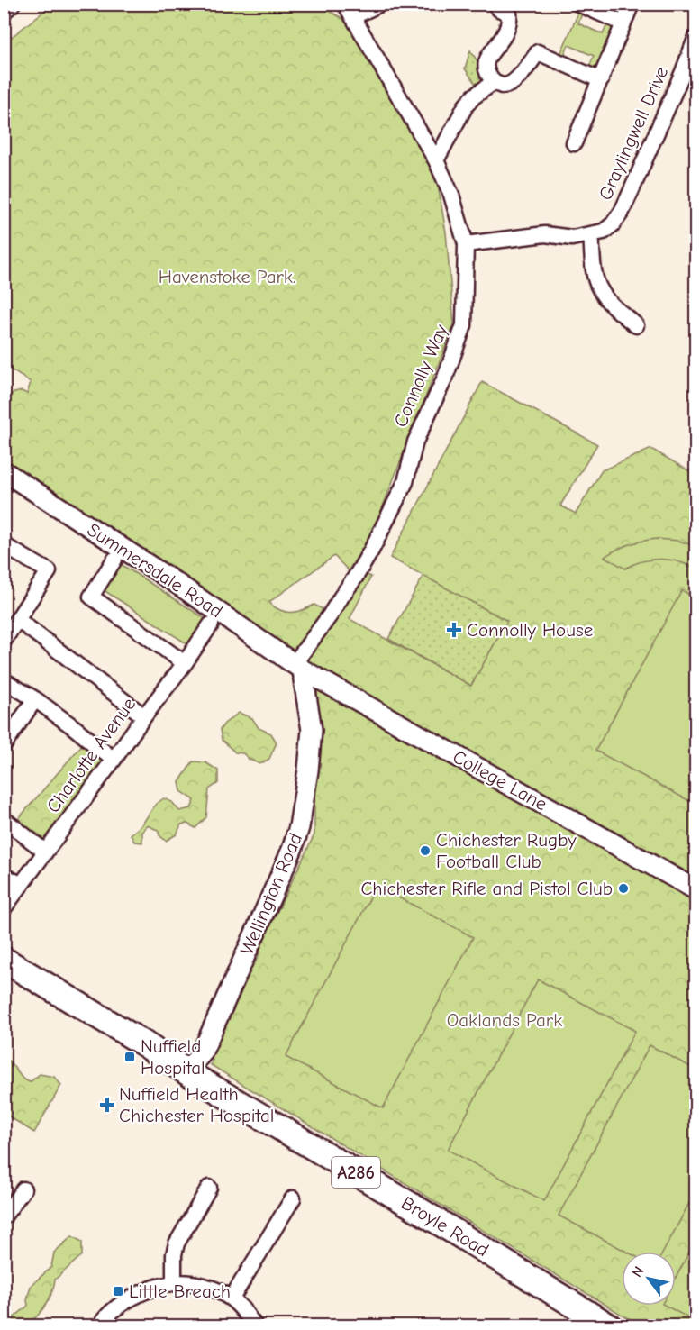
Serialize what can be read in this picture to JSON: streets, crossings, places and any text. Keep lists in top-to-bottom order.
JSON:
{
  "streets": {
    "main road": ["A286", "Broyle Road"],
    "street": [
      "Graylingwell Drive",
      "Connolly Way",
      "Summersdale Road",
      "Charlotte Avenue",
      "College Lane",
      "Wellington Road"
    ]
  },
  "crossings": [
    ["Graylingwell Drive", "Connolly Way"],
    ["Connolly Way", "Summersdale Road"],
    ["Connolly Way", "College Lane"],
    ["Connolly Way", "Wellington Road"],
    ["Summersdale Road", "College Lane"],
    ["Summersdale Road", "Wellington Road"],
    ["College Lane", "Wellington Road"],
    ["Wellington Road", "Broyle Road"]
  ],
  "parks": ["Havenstoke Park.", "Oaklands Park"],
  "places": {
    "health": ["Connolly House", "Nuffield Health Chichester Hospital"],
    "other": ["Chichester Rugby Football Club", "Chichester Rifle and Pistol Club"],
    "transit": ["Nuffield Hospital", "Little Breach"]
  },
  "north": "top left"
}
